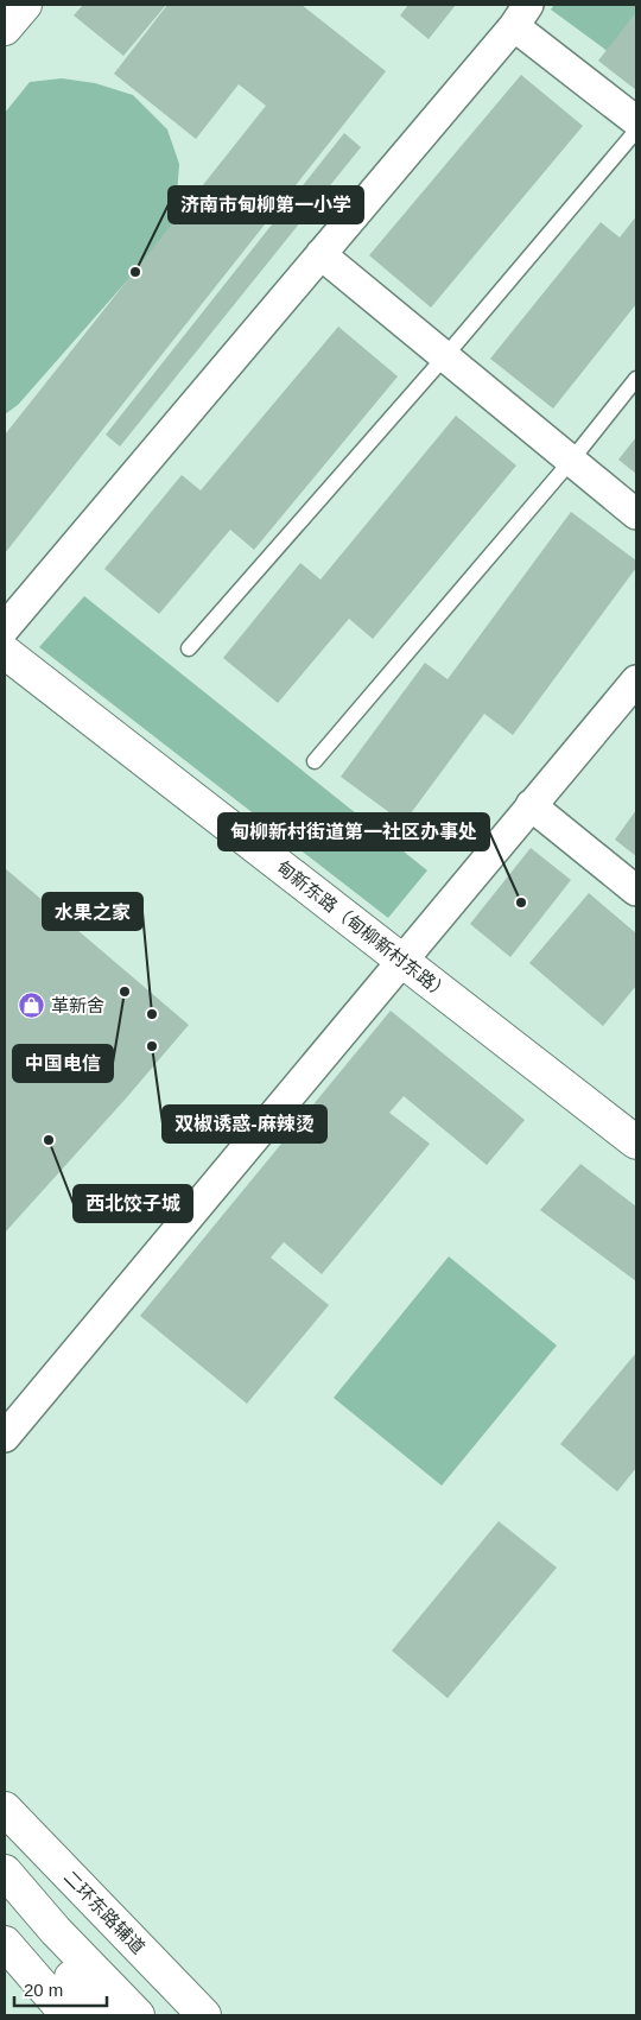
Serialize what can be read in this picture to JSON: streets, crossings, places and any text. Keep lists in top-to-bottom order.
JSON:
{
  "streets": {
    "main road": ["甸新东路（甸柳新村东路）", "二环东路辅道"]
  },
  "places": {
    "other": [
      "济南市甸柳第一小学",
      "甸柳新村街道第一社区办事处",
      "中国电信",
      "水果之家",
      "双椒诱惑-麻辣烫",
      "西北饺子城"
    ],
    "shop": ["革新舍"]
  },
  "scale_bar": "20 m"
}
